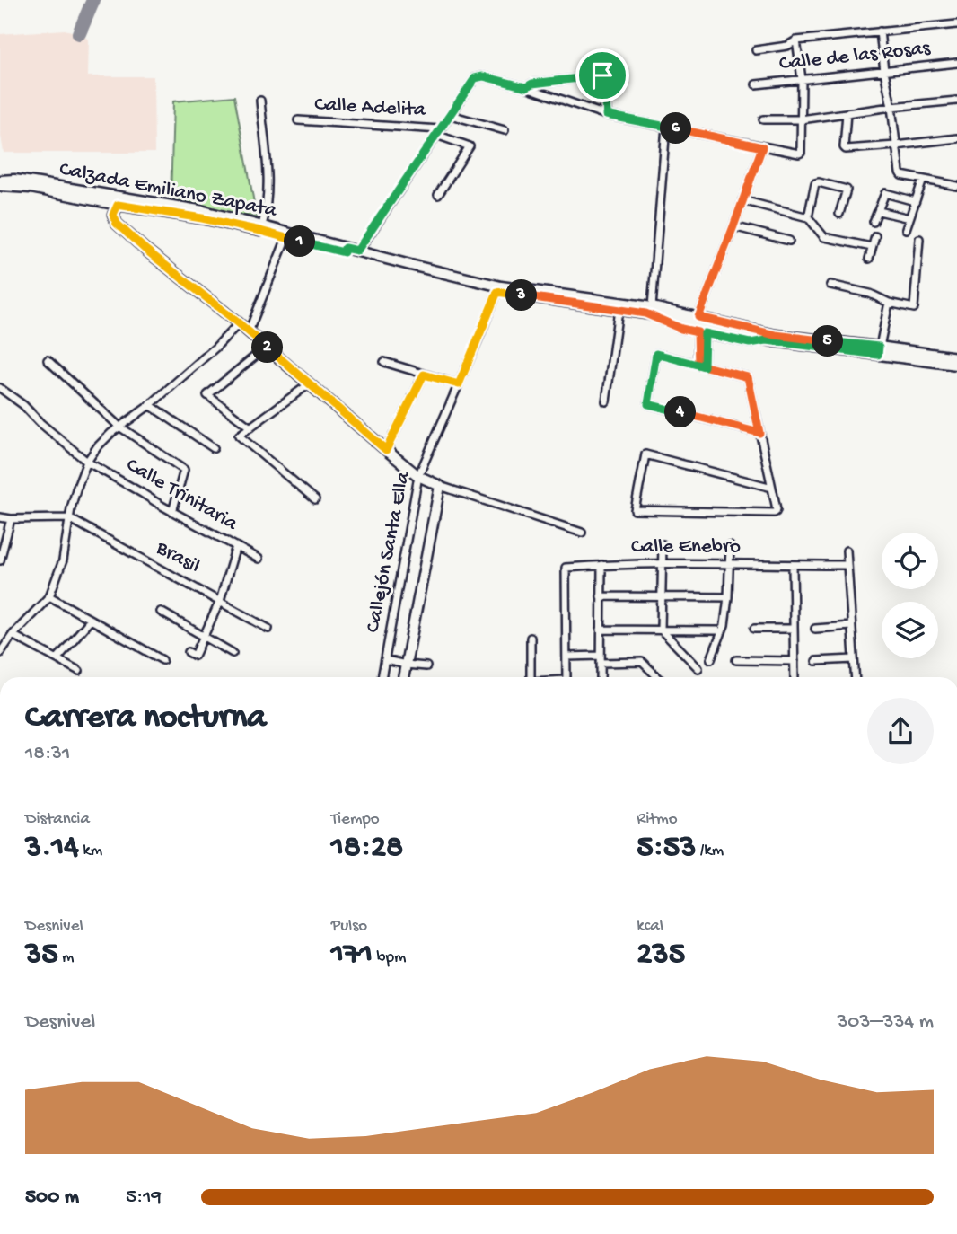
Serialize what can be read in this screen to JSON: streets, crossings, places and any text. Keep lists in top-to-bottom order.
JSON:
{
  "streets": {
    "main road": ["Calzada Emiliano Zapata"],
    "street": [
      "Calle de las Rosas",
      "Calle Adelita",
      "Calle Trinitaria",
      "Calle Enebro",
      "Callejón Santa Ella",
      "Brasil"
    ]
  },
  "crossings": [
    ["Calzada Emiliano Zapata", "Callejón Santa Ella"]
  ],
  "page": {
    "pins": [
      "6",
      "1",
      "3",
      "5",
      "2",
      "4"
    ],
    "heading": ["Carrera nocturna", "18:31"],
    "stats": [
      ["Distancia", "3.14 km"],
      ["Tiempo", "18:28"],
      ["Ritmo", "5:53 /km"],
      ["Desnivel", "35 m"],
      ["Pulso", "171 bpm"],
      ["kcal", "235"]
    ],
    "chart": ["Desnivel", "303–334 m"],
    "list": [
      {
        "name": "500 m",
        "note": "5:19"
      }
    ]
  }
}
